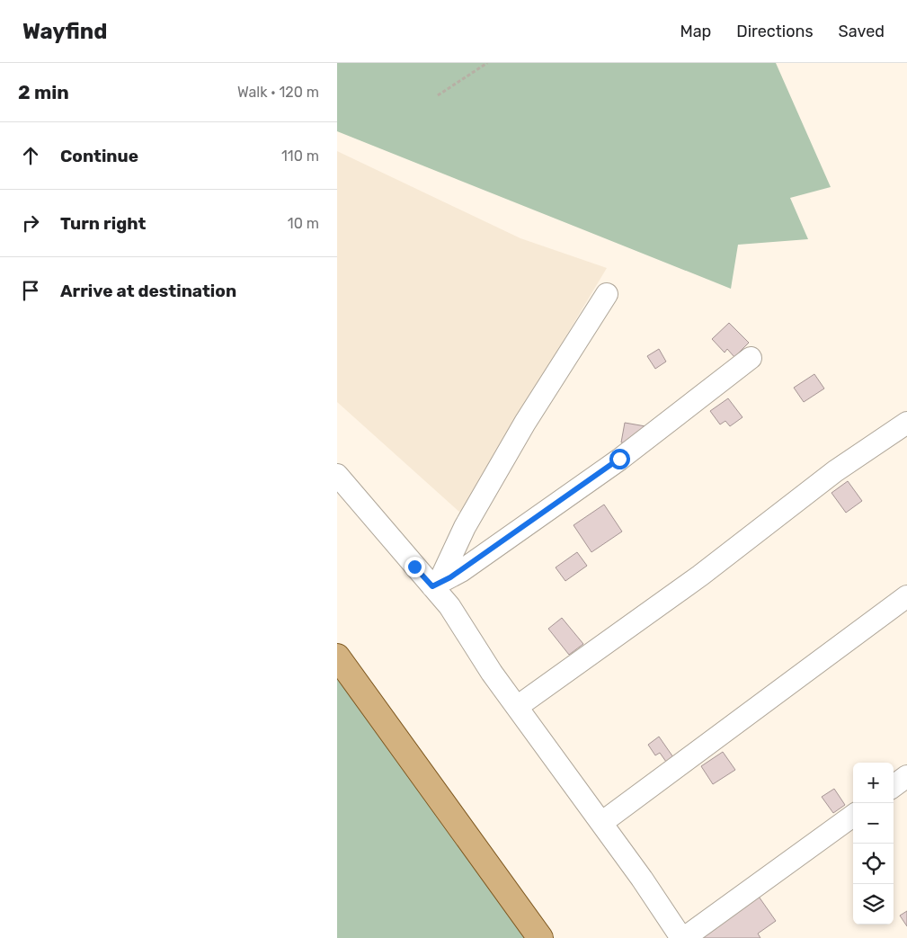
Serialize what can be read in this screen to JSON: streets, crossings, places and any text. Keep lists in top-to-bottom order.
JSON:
{
  "page": {
    "header": "Wayfind",
    "nav": ["Map", "Directions", "Saved"],
    "heading": ["2 min", "Walk · 120 m"],
    "list": [
      ["Continue", "110 m"],
      ["Turn right", "10 m"],
      "Arrive at destination"
    ],
    "map_buttons": ["+", "−"]
  }
}
